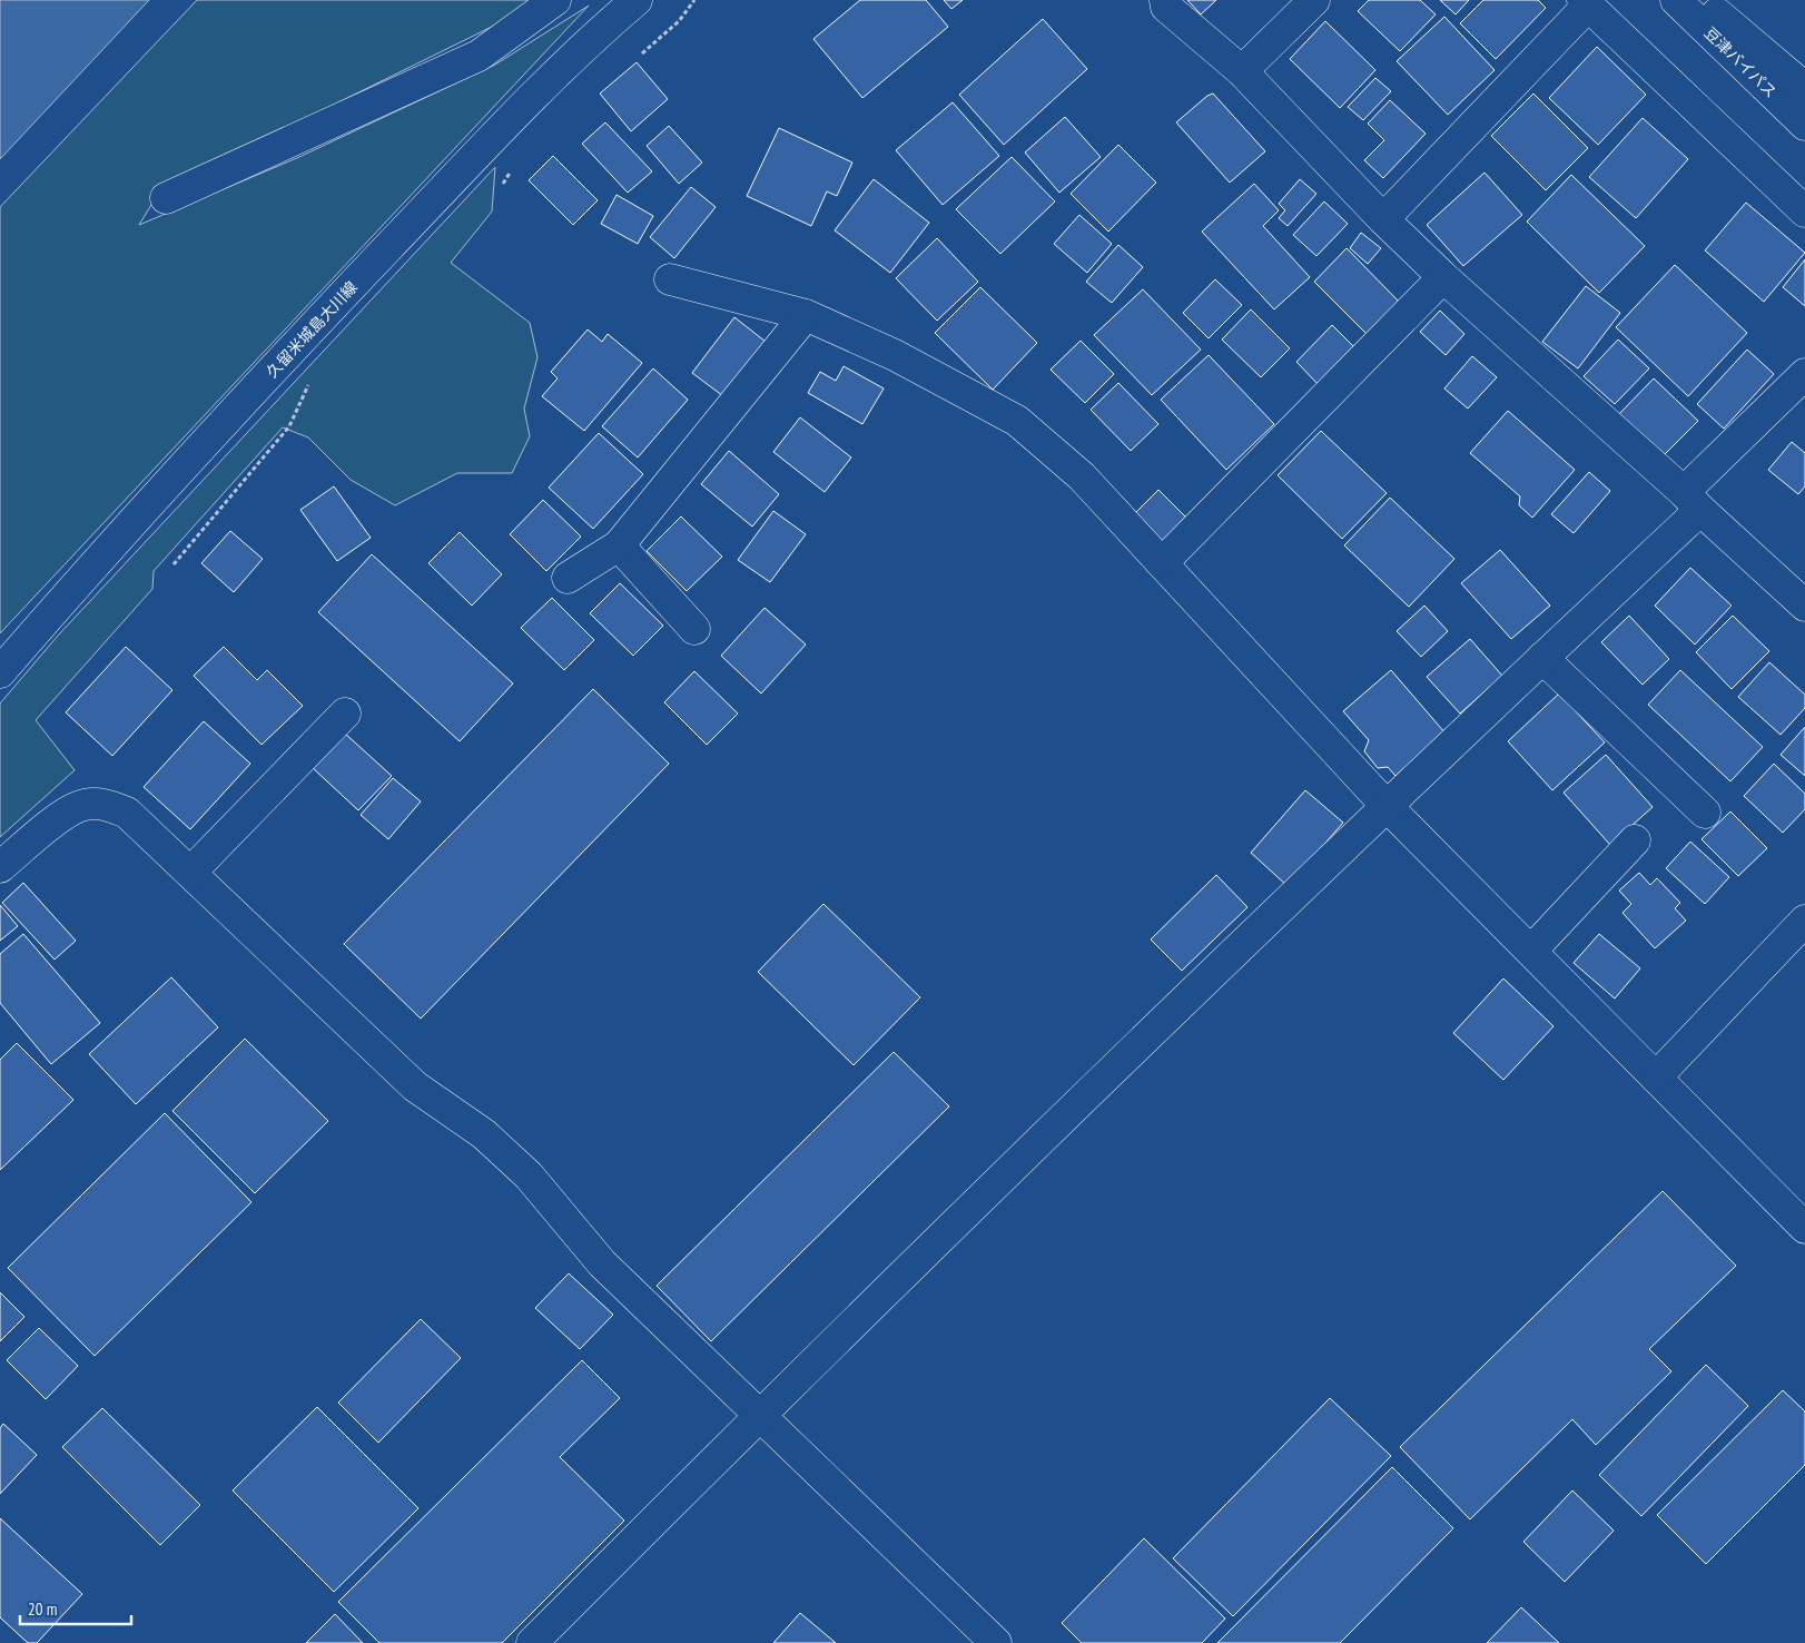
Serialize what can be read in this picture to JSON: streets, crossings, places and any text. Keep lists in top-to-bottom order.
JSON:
{
  "streets": {
    "main road": ["豆津バイパス", "久留米城島大川線"]
  },
  "scale_bar": "20 m"
}
